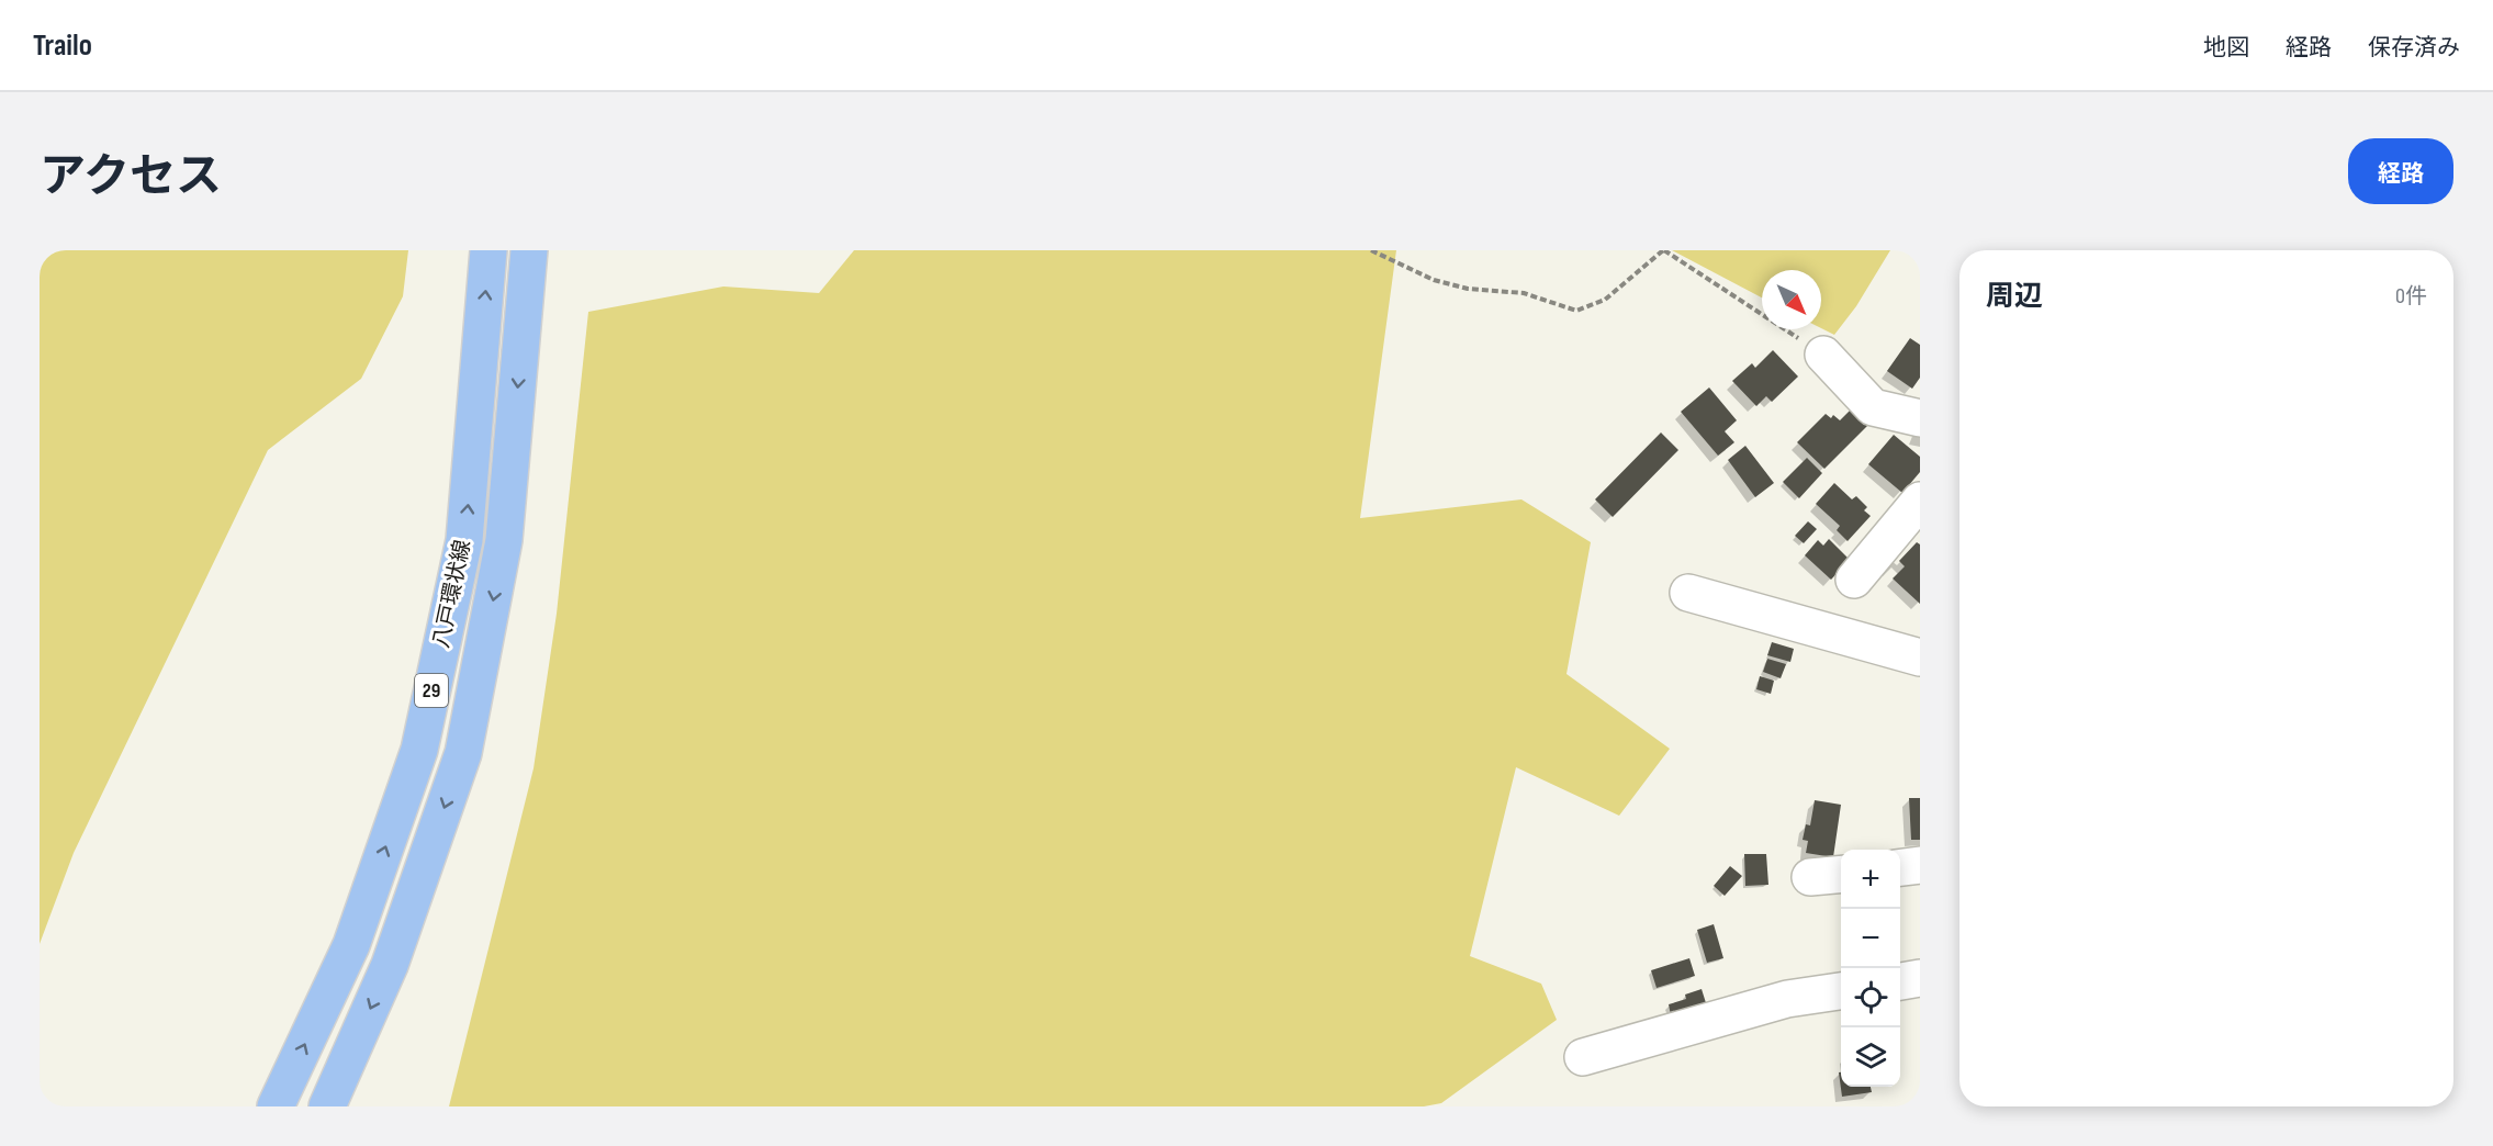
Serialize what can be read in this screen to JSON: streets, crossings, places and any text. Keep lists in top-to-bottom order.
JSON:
{
  "streets": {
    "main road": ["八戸環状線", "29"]
  },
  "north": "bottom right",
  "page": {
    "header": "Trailo",
    "nav": ["地図", "経路", "保存済み"],
    "title": "アクセス",
    "buttons": "経路",
    "heading": ["周辺", "0件"],
    "map_buttons": ["+", "−"]
  }
}
